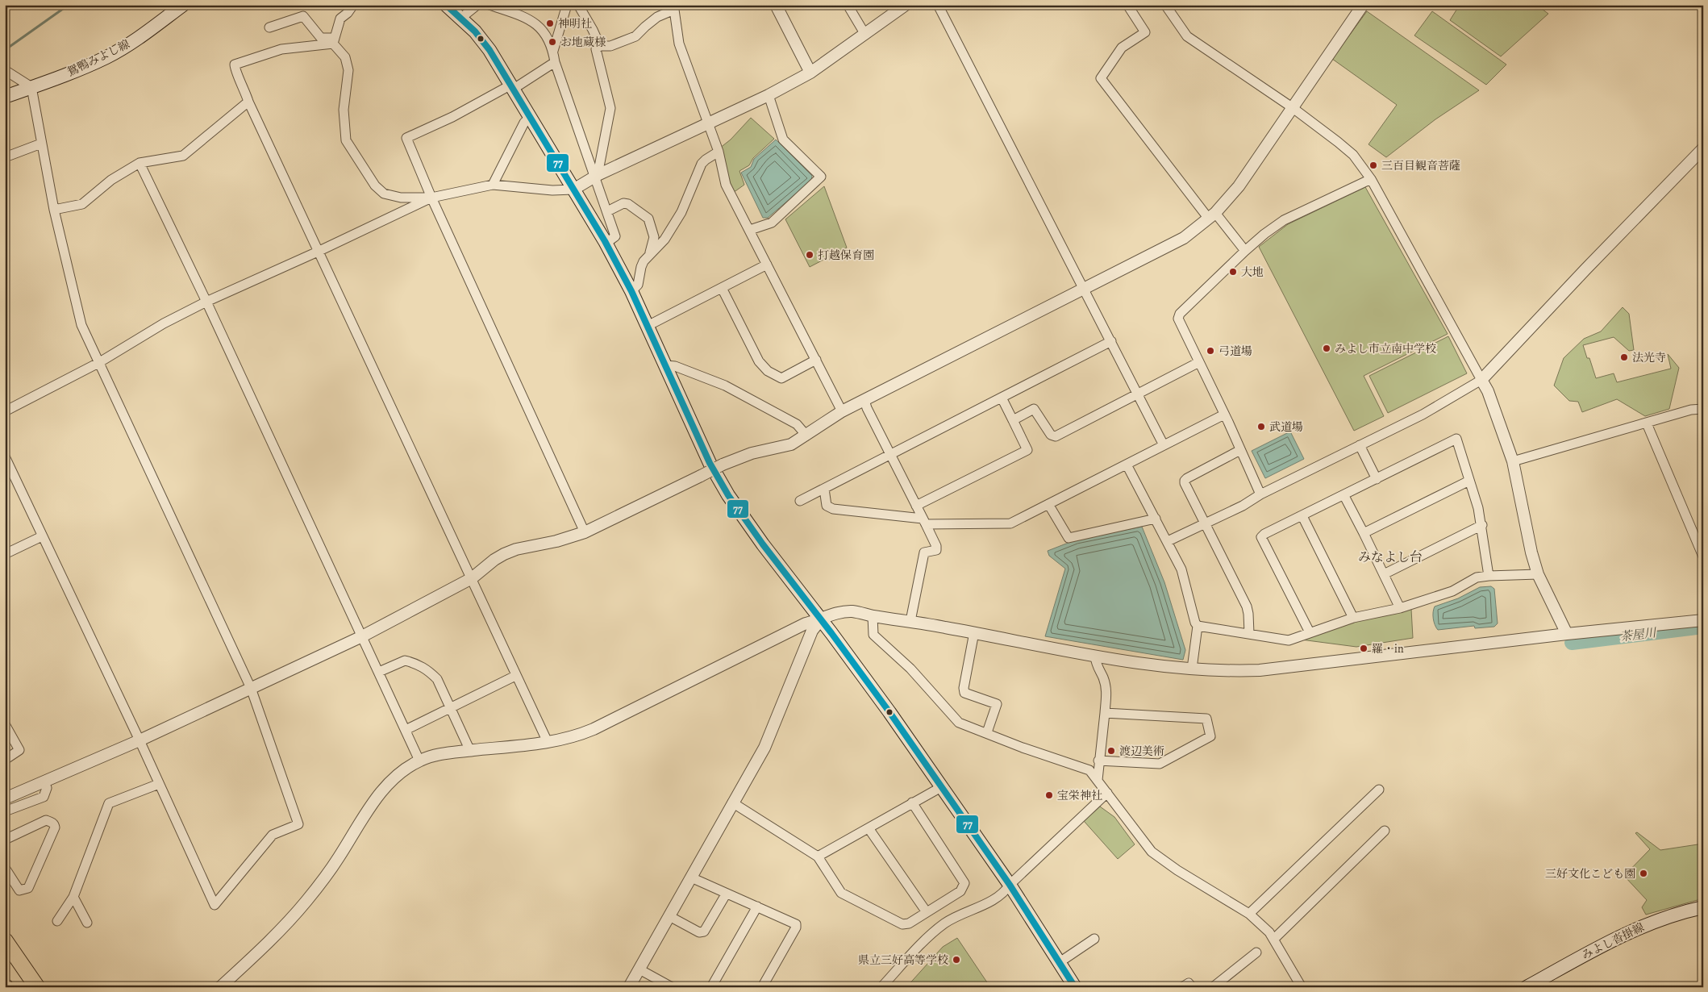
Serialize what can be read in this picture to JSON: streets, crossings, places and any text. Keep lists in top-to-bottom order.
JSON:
{
  "streets": {
    "main road": ["鴛鴨みよし線", "みよし沓掛線"]
  },
  "districts": ["みなよし台"],
  "water": ["茶屋川"],
  "places": [
    "神明社",
    "お地蔵様",
    "三百目観音菩薩",
    "打越保育園",
    "大地",
    "みよし市立南中学校",
    "弓道場",
    "法光寺",
    "武道場",
    "羅・in",
    "渡辺美術",
    "宝栄神社",
    "三好文化こども園",
    "県立三好高等学校"
  ],
  "lines": ["transit line 77"]
}
